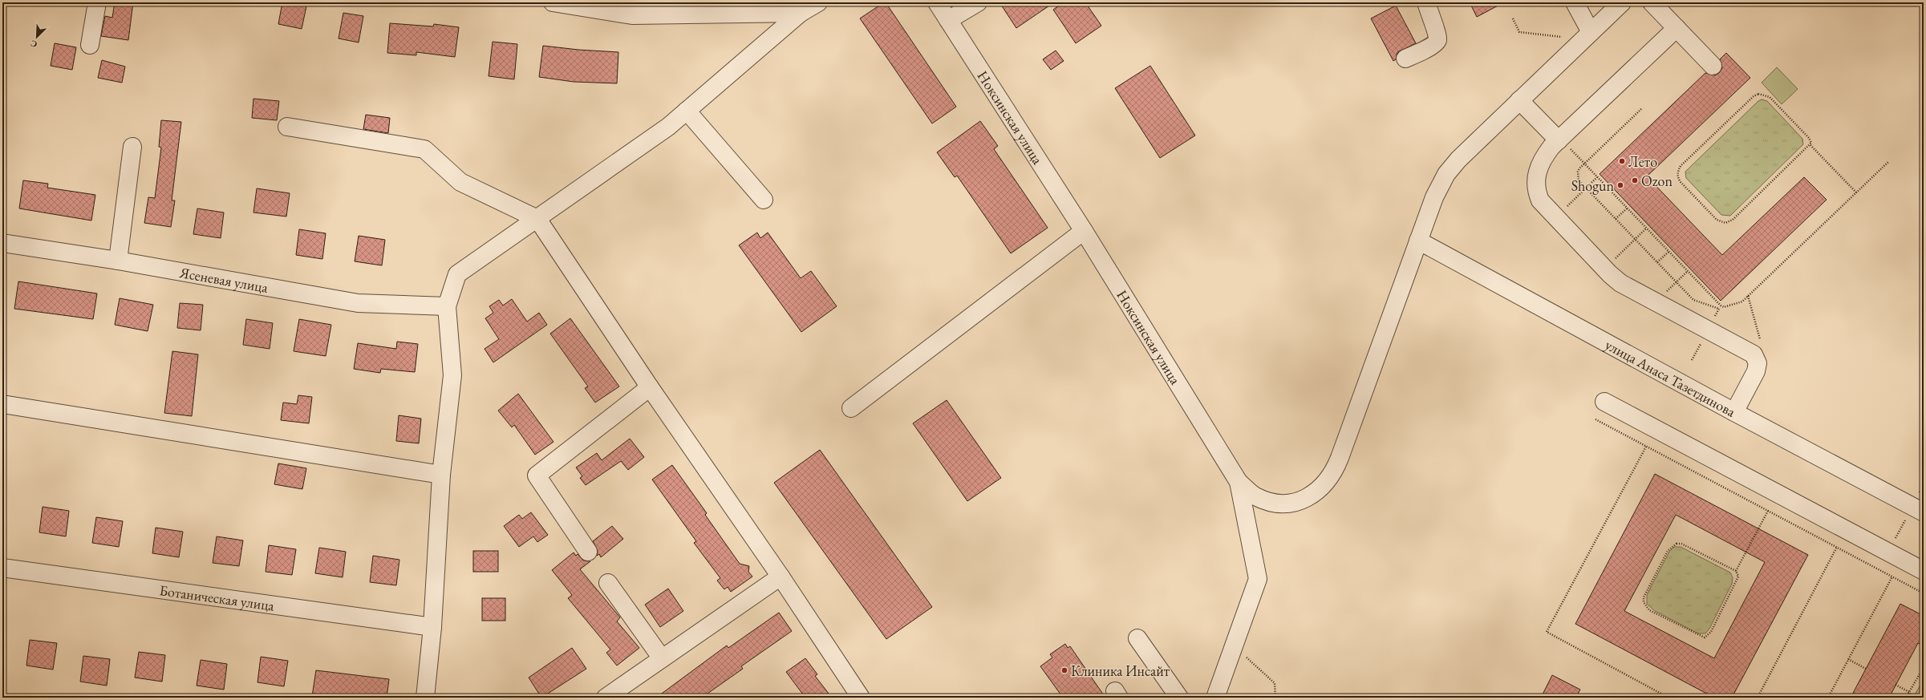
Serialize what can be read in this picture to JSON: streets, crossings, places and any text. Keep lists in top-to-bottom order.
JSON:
{
  "streets": {
    "street": [
      "Ноксинская улица",
      "Ясеневая улица",
      "улица Анаса Тазетдинова",
      "Ботаническая улица"
    ]
  },
  "places": [
    "Лето",
    "Ozon",
    "Shogun",
    "Клиника Инсайт"
  ],
  "north": "bottom left"
}
